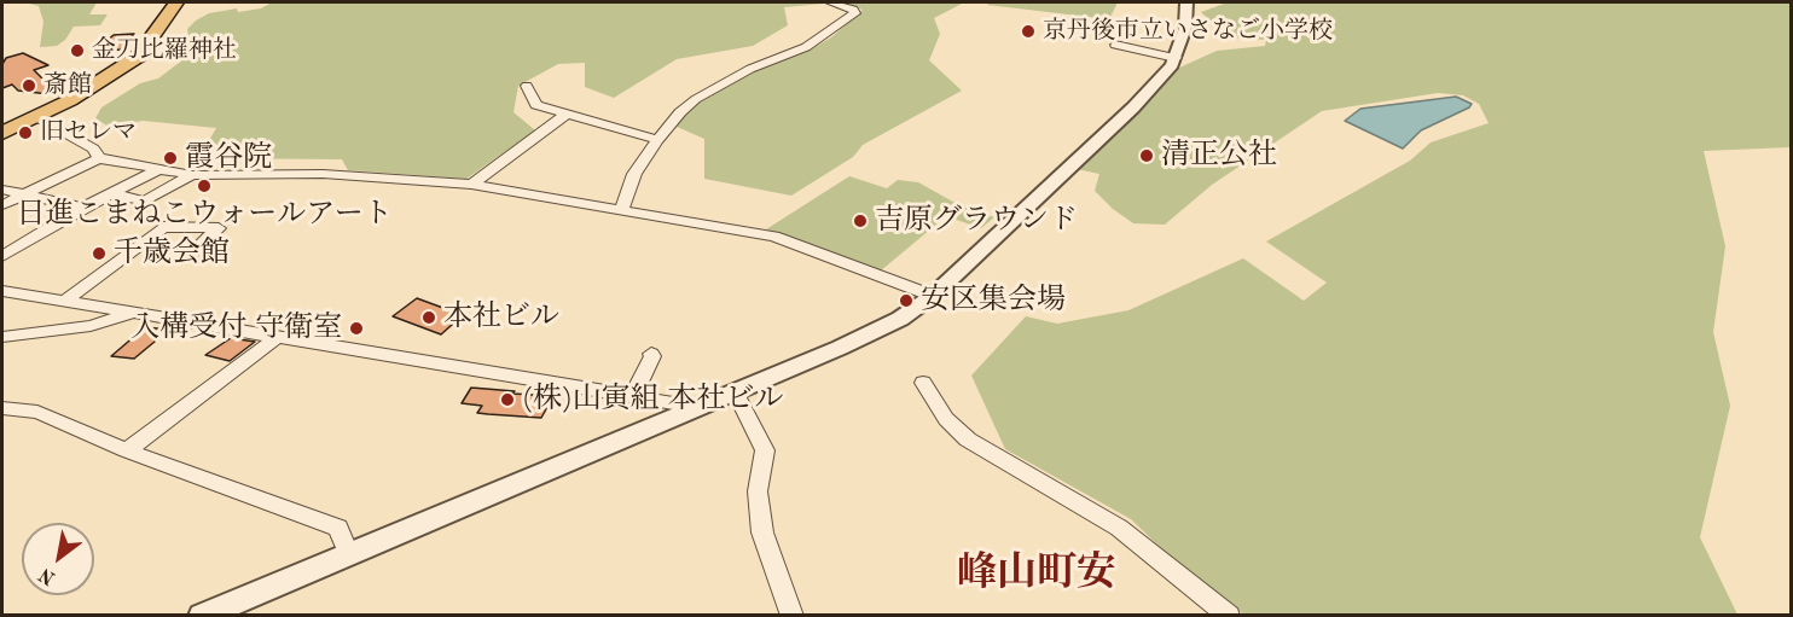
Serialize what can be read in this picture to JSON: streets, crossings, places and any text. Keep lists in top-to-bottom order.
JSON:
{
  "districts": ["峰山町安"],
  "places": [
    "京丹後市立いさなご小学校",
    "金刀比羅神社",
    "斎館",
    "旧セレマ",
    "清正公社",
    "霞谷院",
    "日進こまねこウォールアート",
    "吉原グラウンド",
    "千歳会館",
    "安区集会場",
    "本社ビル",
    "入構受付 守衛室",
    "(株)山寅組 本社ビル"
  ],
  "north": "bottom left"
}
